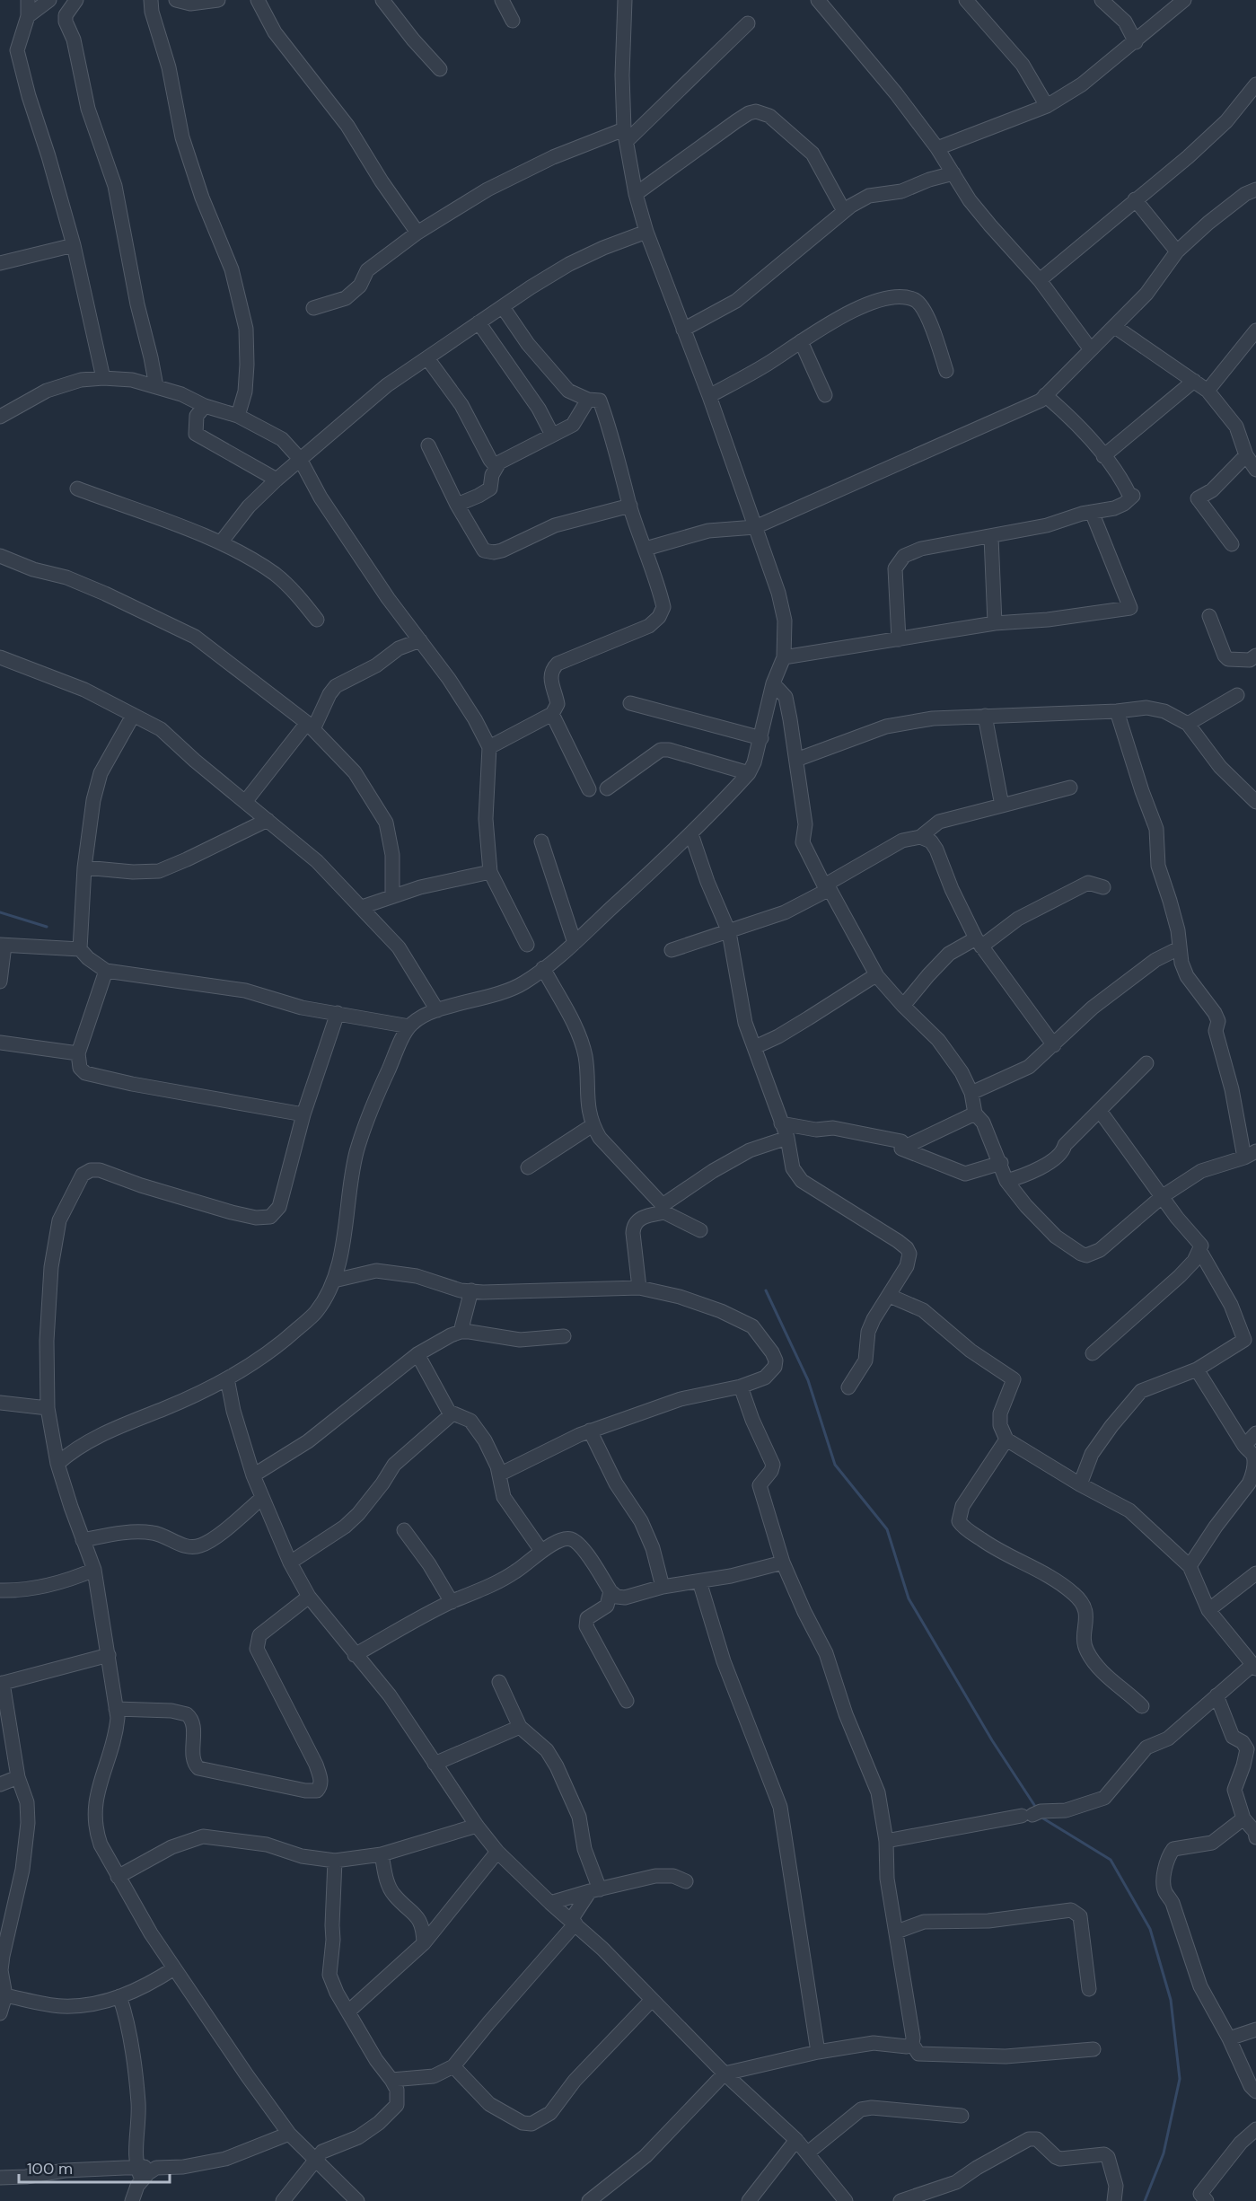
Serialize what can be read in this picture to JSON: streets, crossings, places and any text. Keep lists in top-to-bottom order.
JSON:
{
  "scale_bar": "100 m"
}
